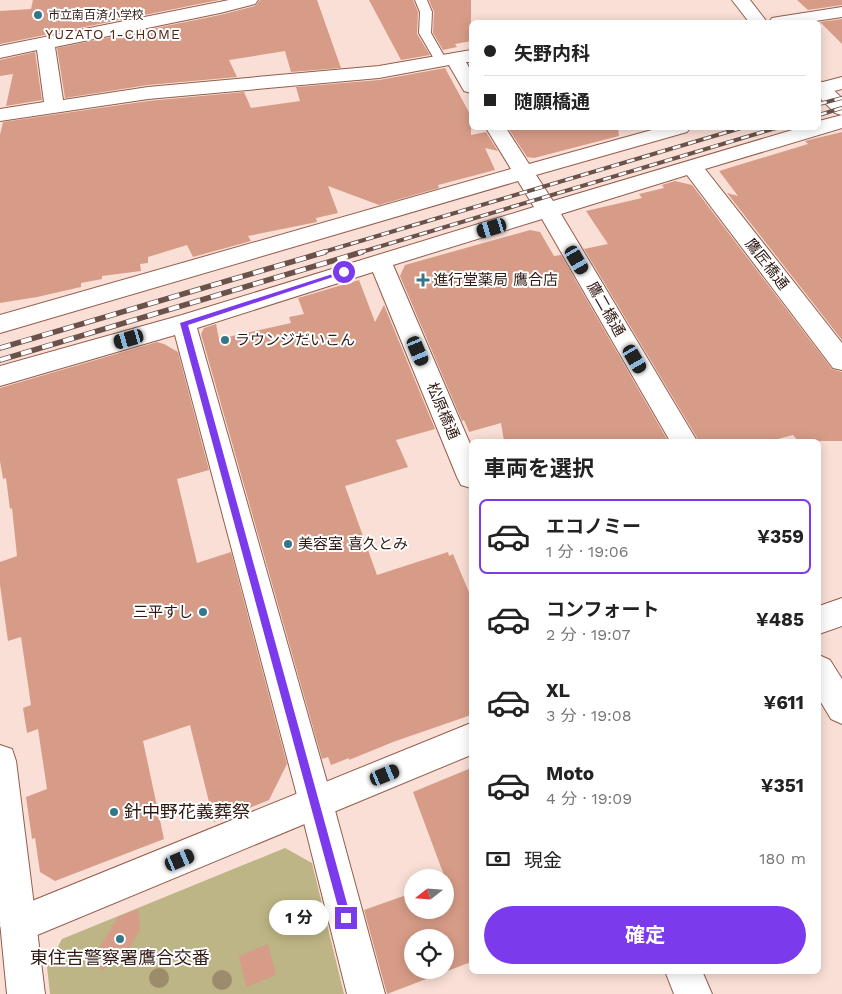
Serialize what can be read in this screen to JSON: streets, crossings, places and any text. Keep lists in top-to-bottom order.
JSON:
{
  "streets": {
    "street": ["鷹匠橋通", "鷹二橋通", "松原橋通"]
  },
  "districts": ["YUZATO 1-CHOME"],
  "places": {
    "other": [
      "市立南百済小学校",
      "ラウンジだいこん",
      "美容室 喜久とみ",
      "三平すし",
      "針中野花義葬祭",
      "東住吉警察署鷹合交番"
    ],
    "health": ["進行堂薬局 鷹合店"]
  },
  "north": "left",
  "page": {
    "banner": ["矢野内科", "随願橋通"],
    "heading": "車両を選択",
    "list": [
      {
        "name": "エコノミー",
        "note": "1 分 · 19:06",
        "value": "¥359"
      },
      {
        "name": "コンフォート",
        "note": "2 分 · 19:07",
        "value": "¥485"
      },
      {
        "name": "XL",
        "note": "3 分 · 19:08",
        "value": "¥611"
      },
      {
        "name": "Moto",
        "note": "4 分 · 19:09",
        "value": "¥351"
      }
    ],
    "pay": ["現金", "180 m"],
    "buttons": "確定",
    "bubble": "1 分"
  }
}
